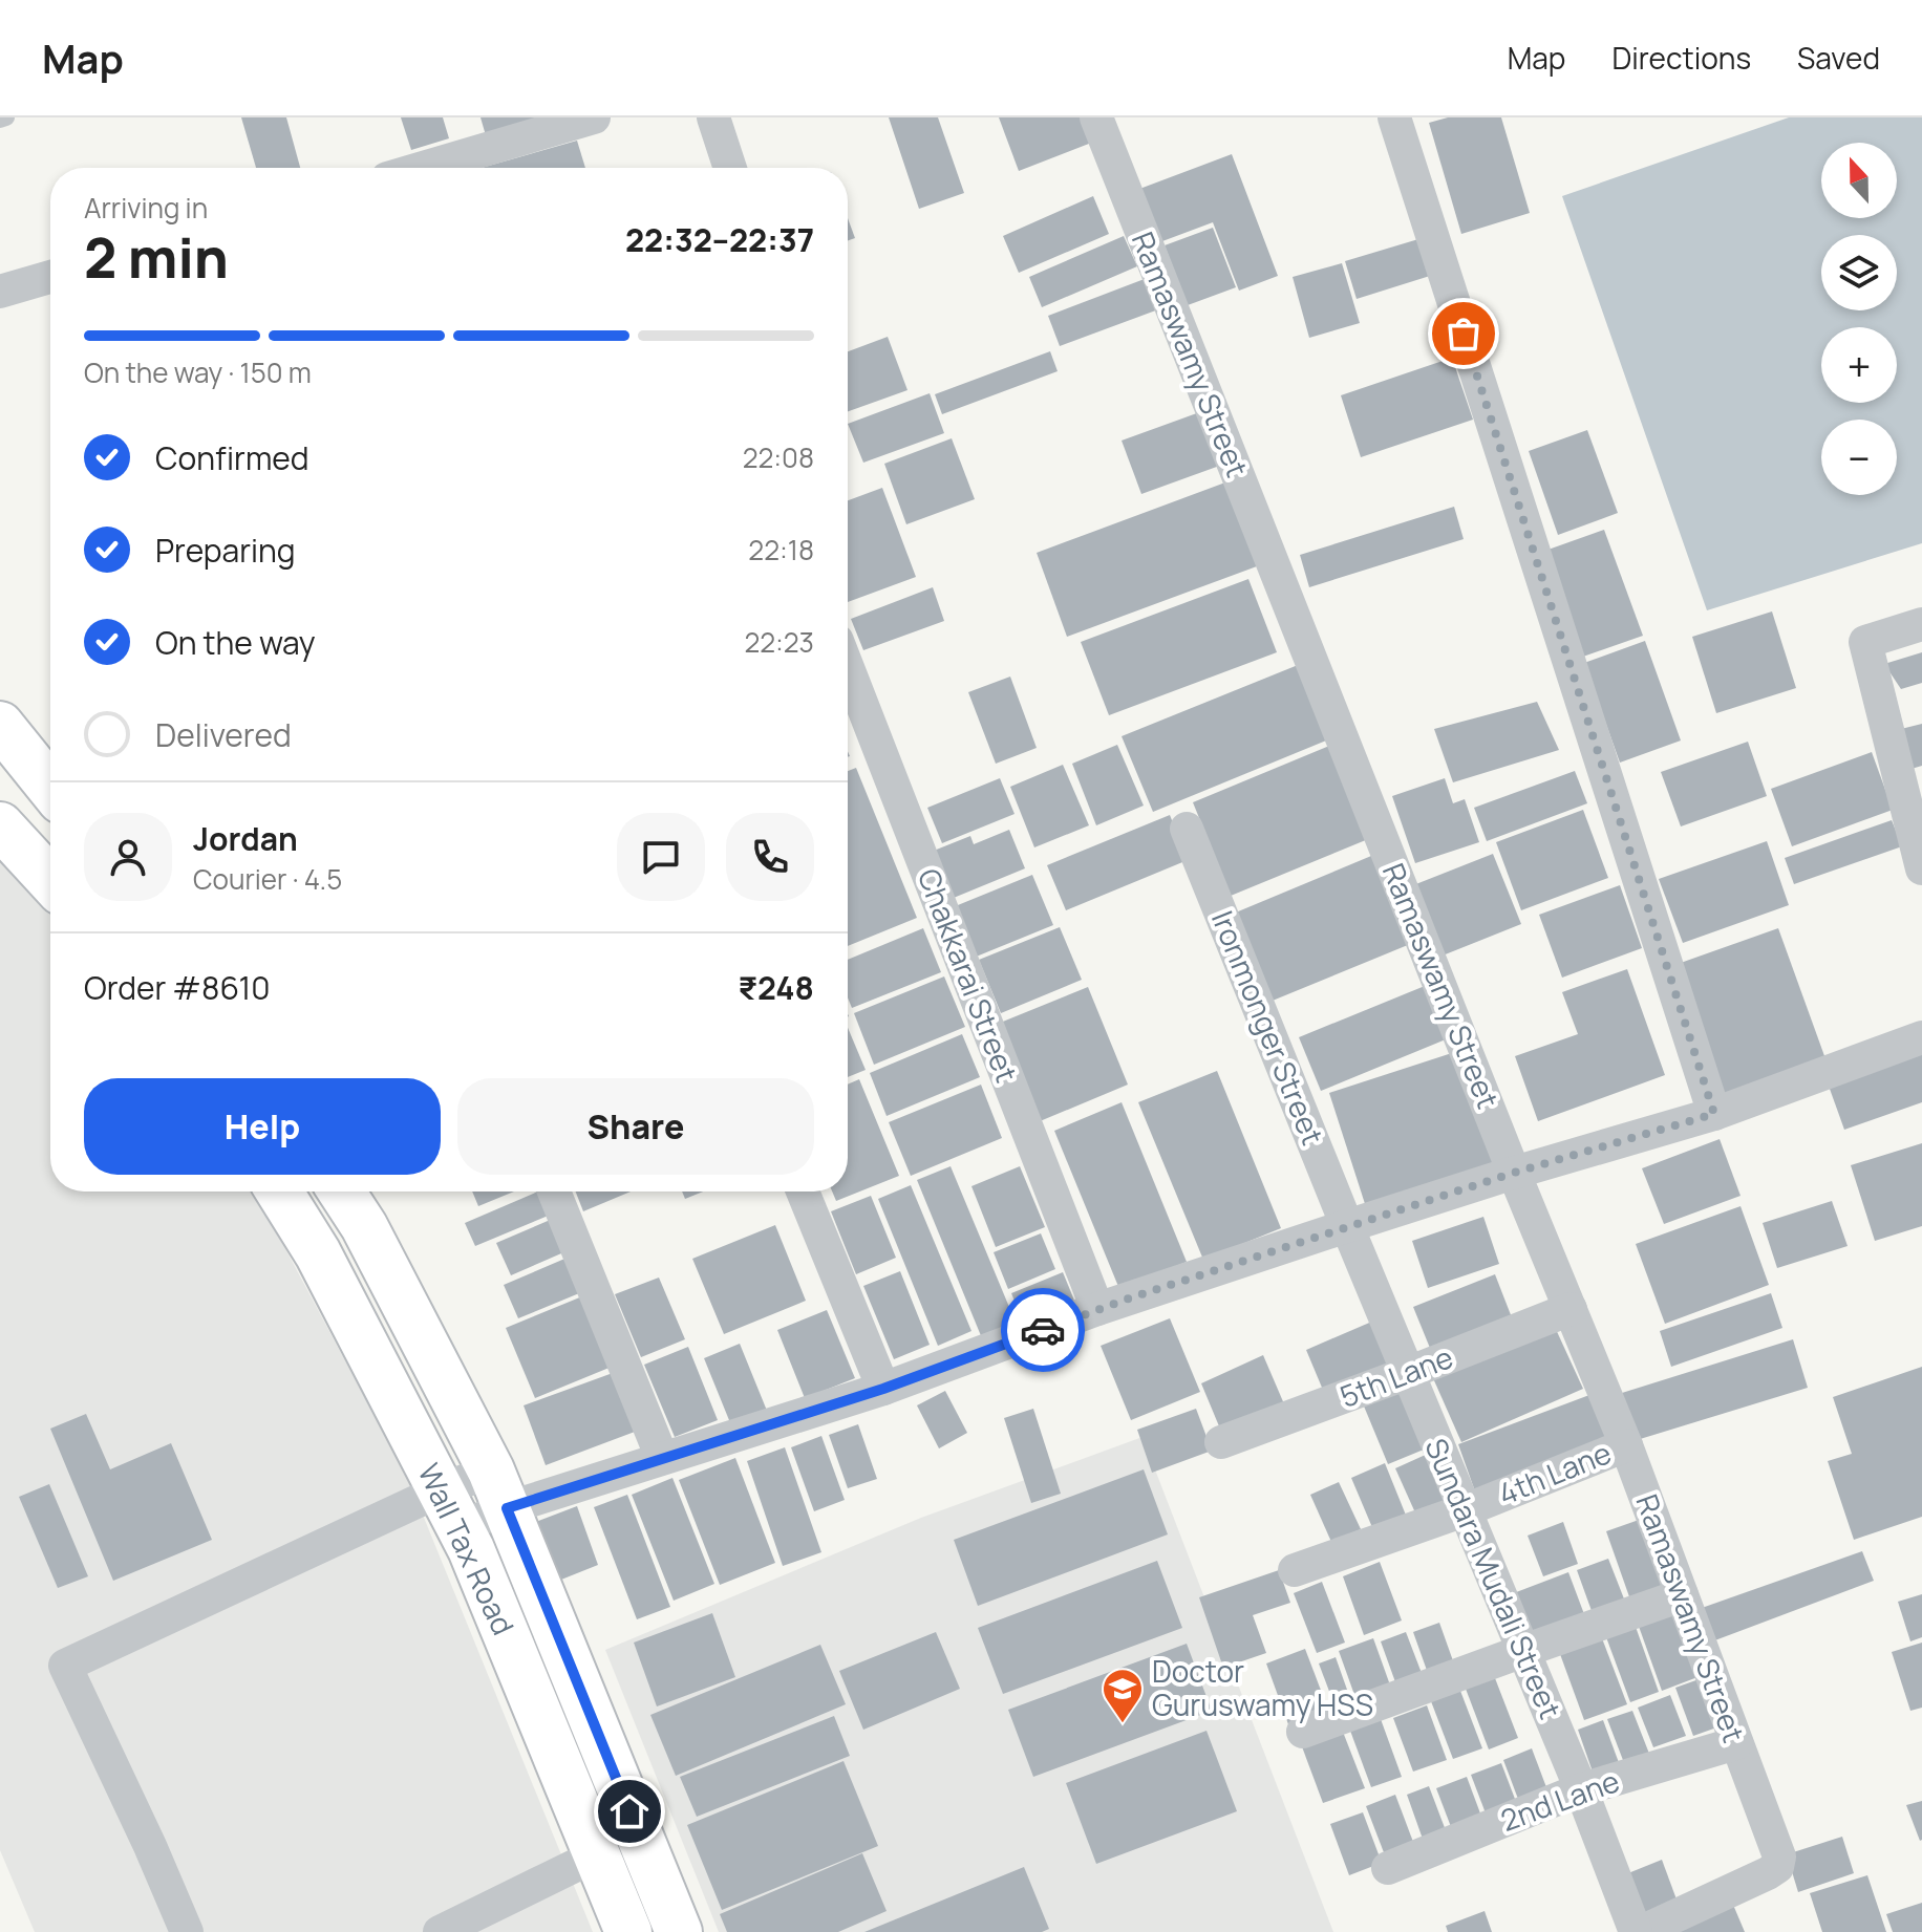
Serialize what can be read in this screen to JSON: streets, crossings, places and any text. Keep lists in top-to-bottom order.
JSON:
{
  "streets": {
    "main road": ["Wall Tax Road"],
    "street": [
      "Ramaswamy Street",
      "Chakkarai Street",
      "Ironmonger Street",
      "5th Lane",
      "4th Lane",
      "Sundara Mudali Street",
      "2nd Lane"
    ]
  },
  "crossings": [
    ["Ramaswamy Street", "5th Lane"],
    ["Ramaswamy Street", "4th Lane"],
    ["Ramaswamy Street", "Sundara Mudali Street"],
    ["Ramaswamy Street", "2nd Lane"],
    ["Ironmonger Street", "Sundara Mudali Street"],
    ["5th Lane", "Sundara Mudali Street"],
    ["4th Lane", "Sundara Mudali Street"],
    ["Sundara Mudali Street", "2nd Lane"]
  ],
  "places": {
    "school or university": ["Doctor Guruswamy HSS"]
  },
  "north": "top",
  "page": {
    "header": "Map",
    "nav": ["Map", "Directions", "Saved"],
    "map_buttons": ["+", "−"],
    "heading": ["2 min", "Arriving in", "22:32–22:37"],
    "panel": [
      "Jordan",
      "Courier · 4.5",
      "Order #8610",
      "₹248"
    ],
    "bar": "On the way · 150 m",
    "list": [
      ["Confirmed", "22:08"],
      ["Preparing", "22:18"],
      ["On the way", "22:23"],
      "Delivered"
    ],
    "buttons": ["Help", "Share"]
  }
}
